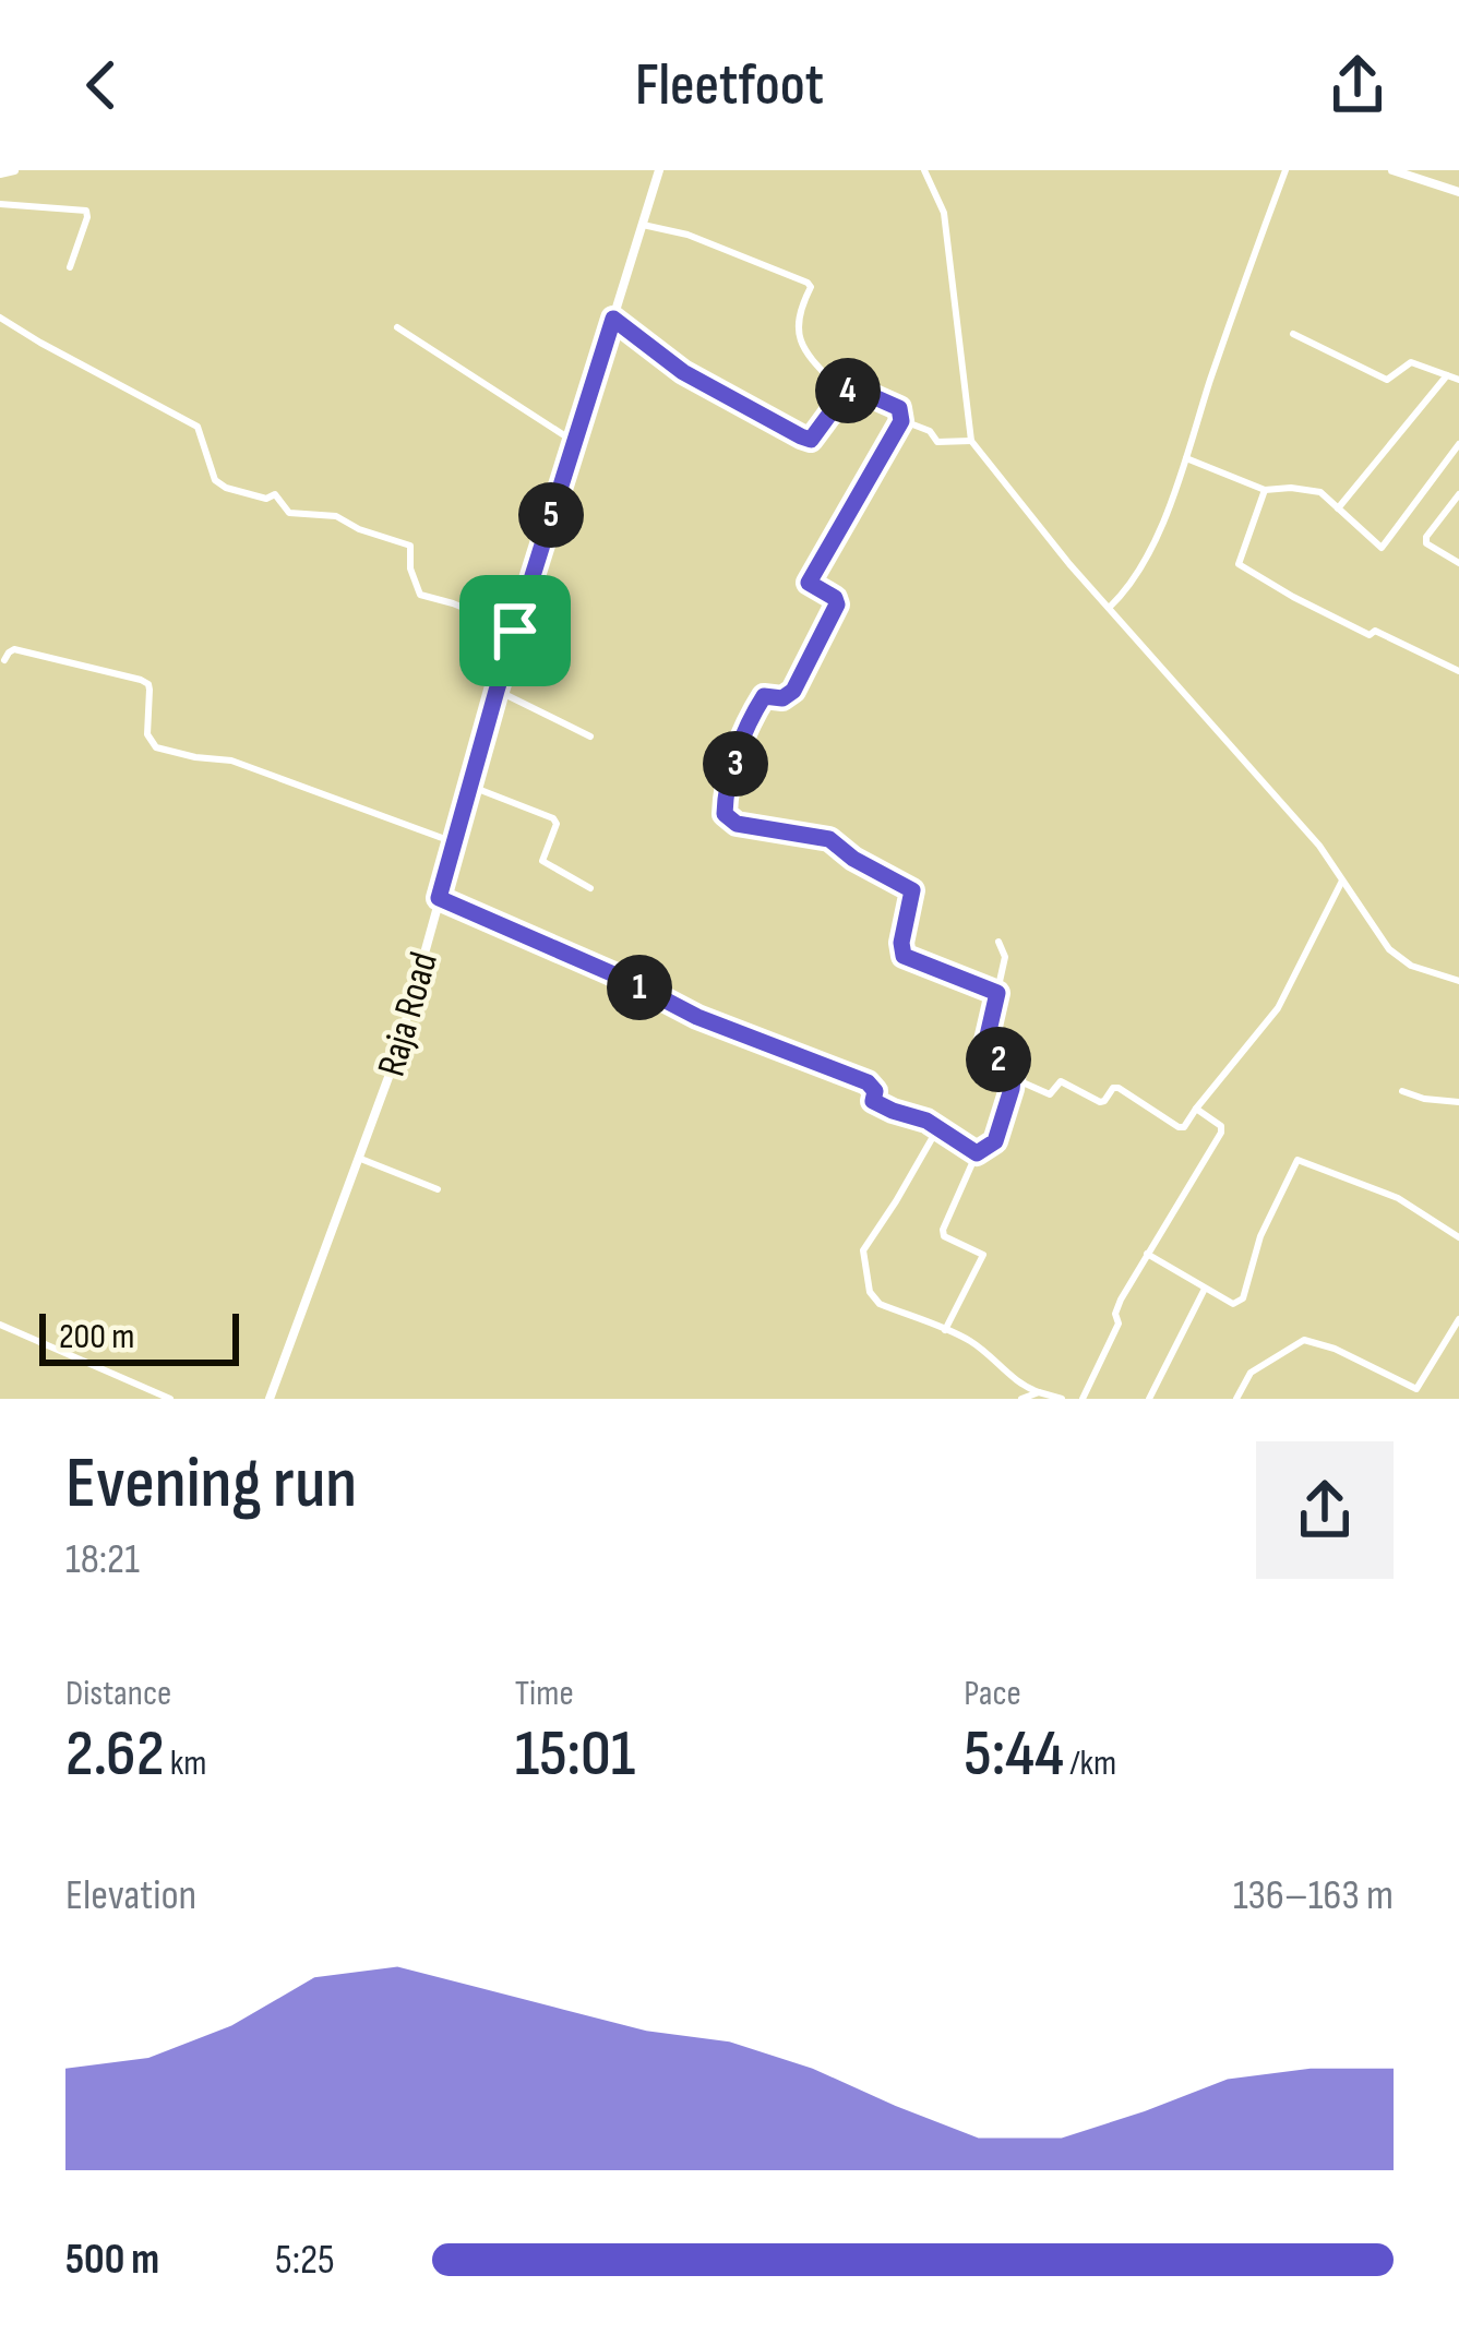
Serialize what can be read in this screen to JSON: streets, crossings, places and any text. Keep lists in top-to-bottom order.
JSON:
{
  "streets": {
    "street": ["Raja Road"]
  },
  "scale_bar": "200 m",
  "page": {
    "header": "Fleetfoot",
    "pins": [
      "4",
      "5",
      "3",
      "1",
      "2"
    ],
    "scale": "200 m",
    "heading": ["Evening run", "18:21"],
    "stats": [
      ["Distance", "2.62 km"],
      ["Time", "15:01"],
      ["Pace", "5:44 /km"]
    ],
    "chart": ["Elevation", "136–163 m"],
    "list": [
      {
        "name": "500 m",
        "note": "5:25"
      }
    ]
  }
}
